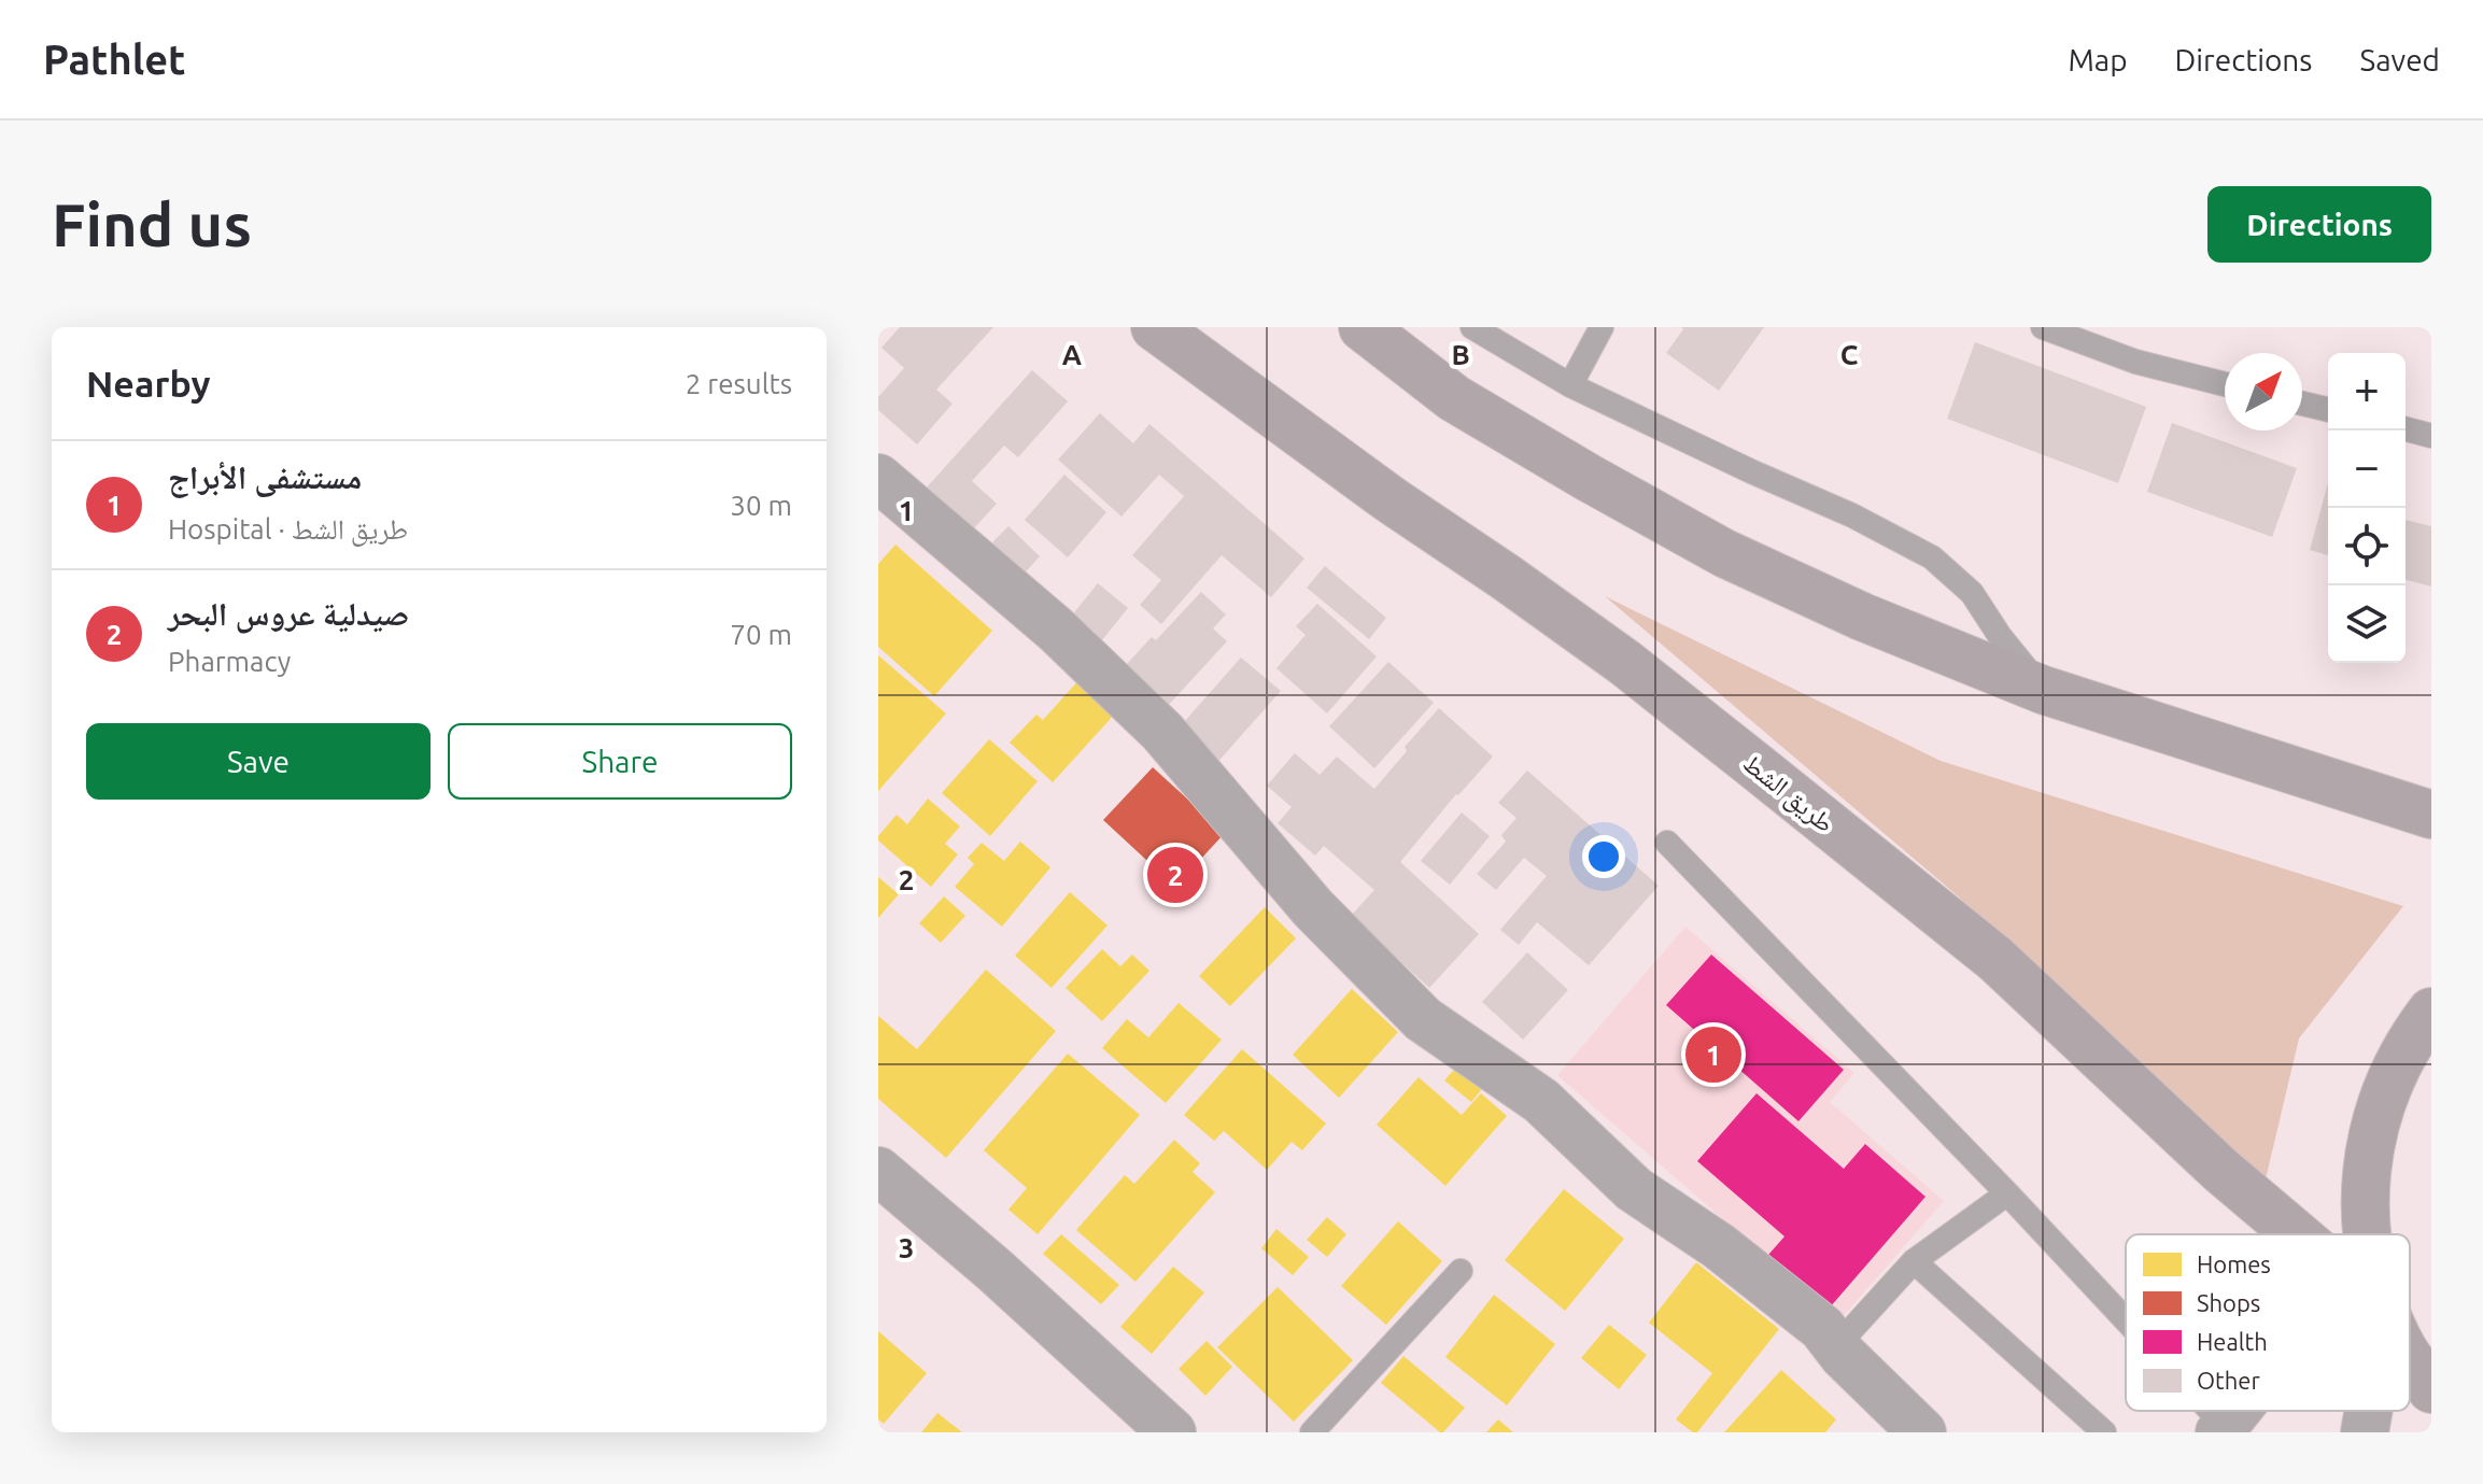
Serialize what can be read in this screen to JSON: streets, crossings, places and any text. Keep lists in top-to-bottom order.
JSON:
{
  "streets": {
    "highway": ["طريق الشط"]
  },
  "legend": [
    "Homes",
    "Shops",
    "Health",
    "Other"
  ],
  "north": "top right",
  "page": {
    "header": "Pathlet",
    "nav": ["Map", "Directions", "Saved"],
    "buttons": [
      "Directions",
      ["Save", "Share"]
    ],
    "title": "Find us",
    "heading": ["Nearby", "2 results"],
    "map_buttons": ["+", "−"],
    "list": [
      {
        "mark": "1",
        "name": "مستشفى الأبراج",
        "note": "Hospital · طريق الشط",
        "value": "30 m"
      },
      {
        "mark": "2",
        "name": "صيدلية عروس البحر",
        "note": "Pharmacy",
        "value": "70 m"
      }
    ],
    "pins": ["2", "1"]
  },
  "grid": {
    "columns": ["A", "B", "C"],
    "rows": ["1", "2", "3"]
  }
}
